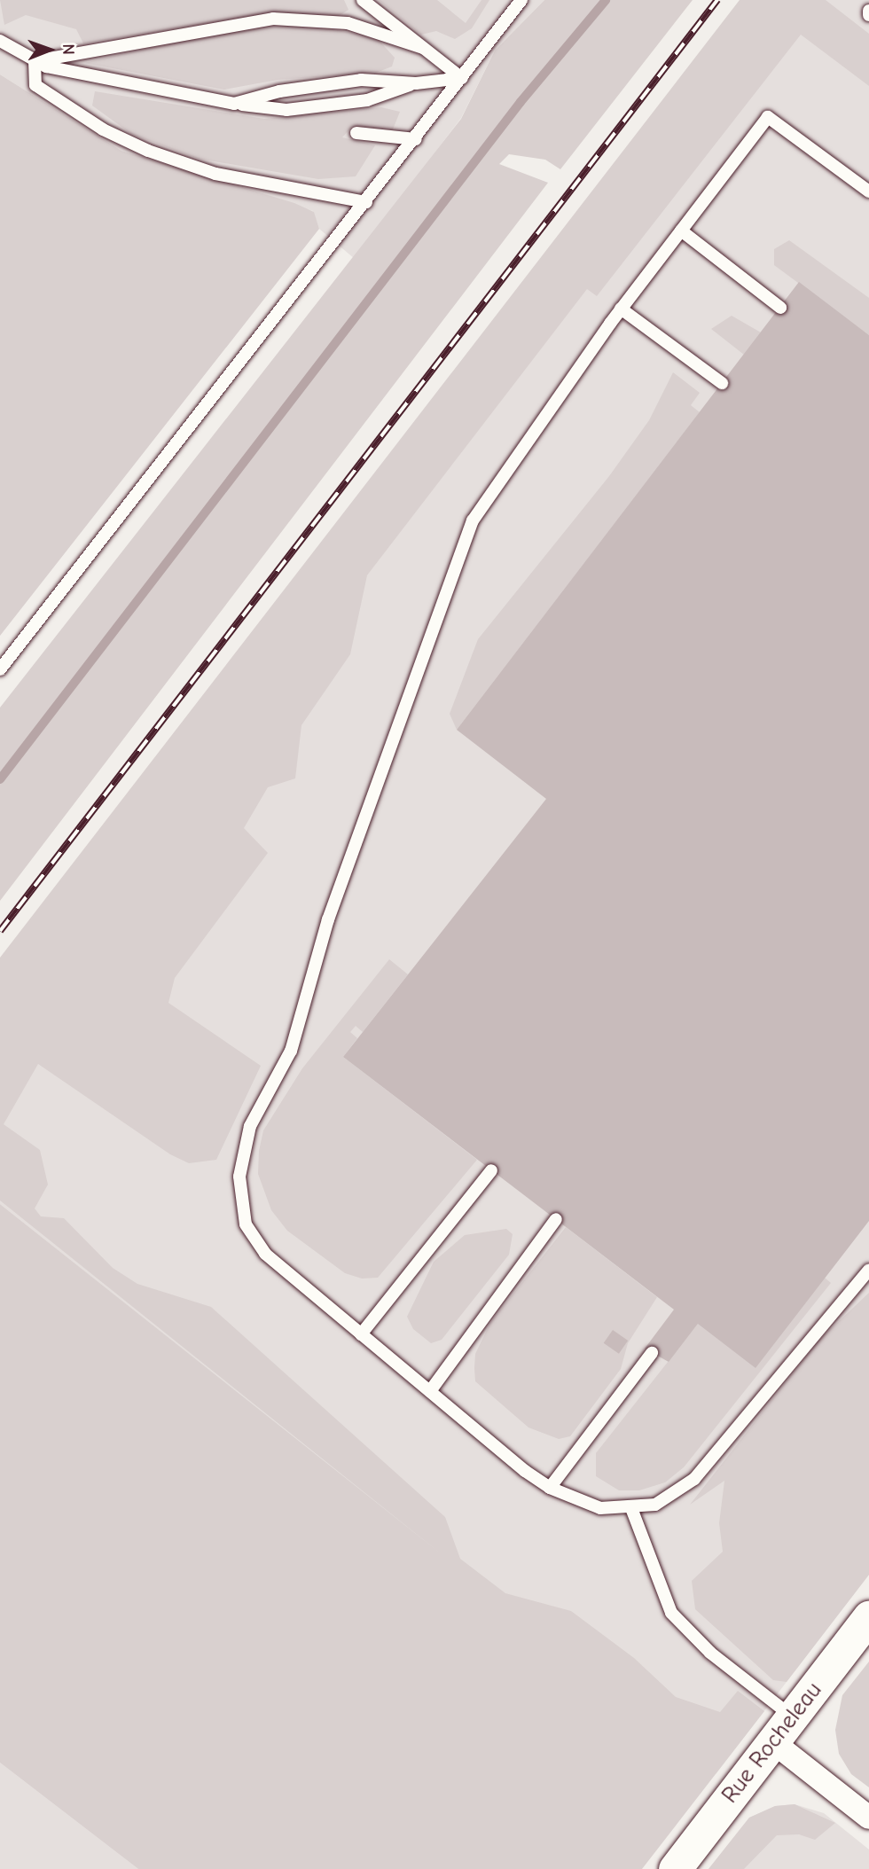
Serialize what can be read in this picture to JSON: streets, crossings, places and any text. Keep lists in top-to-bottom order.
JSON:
{
  "streets": {
    "street": ["Rue Rocheleau"]
  },
  "north": "right"
}
